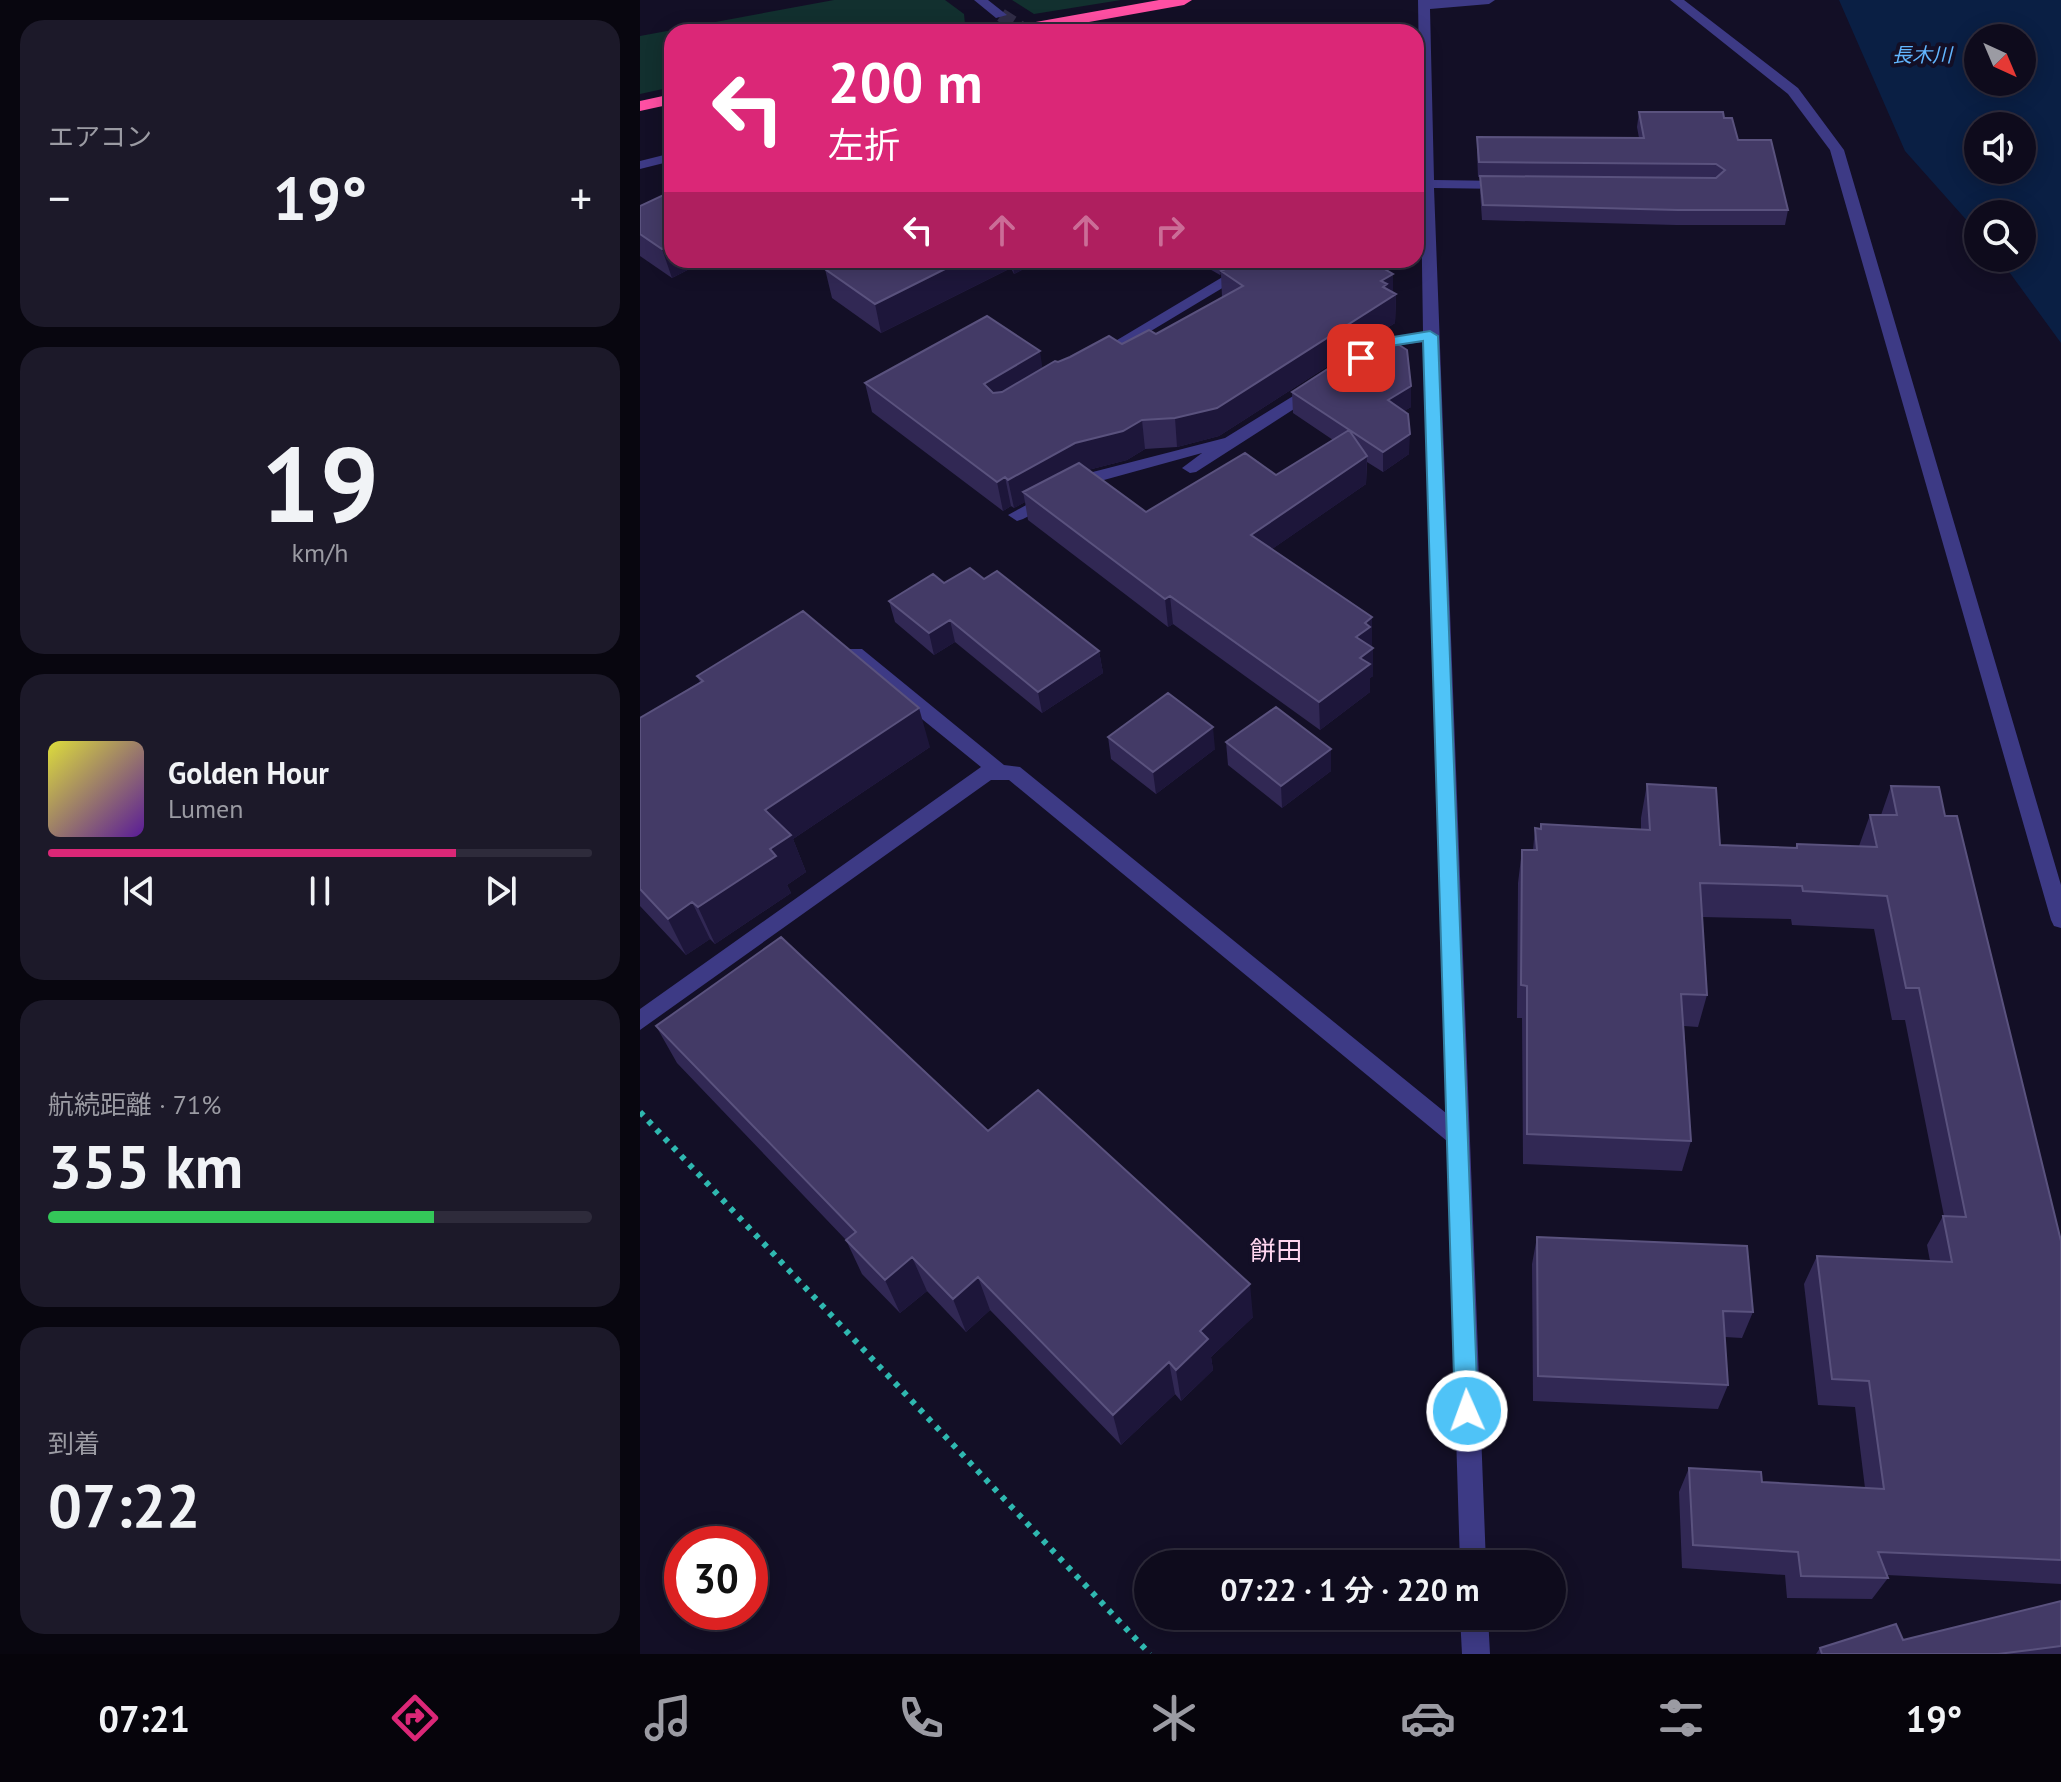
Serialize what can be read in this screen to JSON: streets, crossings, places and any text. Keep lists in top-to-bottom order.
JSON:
{
  "districts": ["餅田"],
  "water": ["長木川"],
  "north": "bottom right",
  "page": {
    "tile": [
      "エアコン",
      ["19", "km/h"],
      ["航続距離 · 71%", "355 km"],
      ["到着", "07:22"]
    ],
    "turn": ["200 m", "左折"],
    "heat": ["−", "19°", "+"],
    "song": ["Golden Hour", "Lumen"],
    "limit": "30",
    "trip": "07:22 · 1 分 · 220 m",
    "tabs": ["07:21", "19°"]
  }
}
